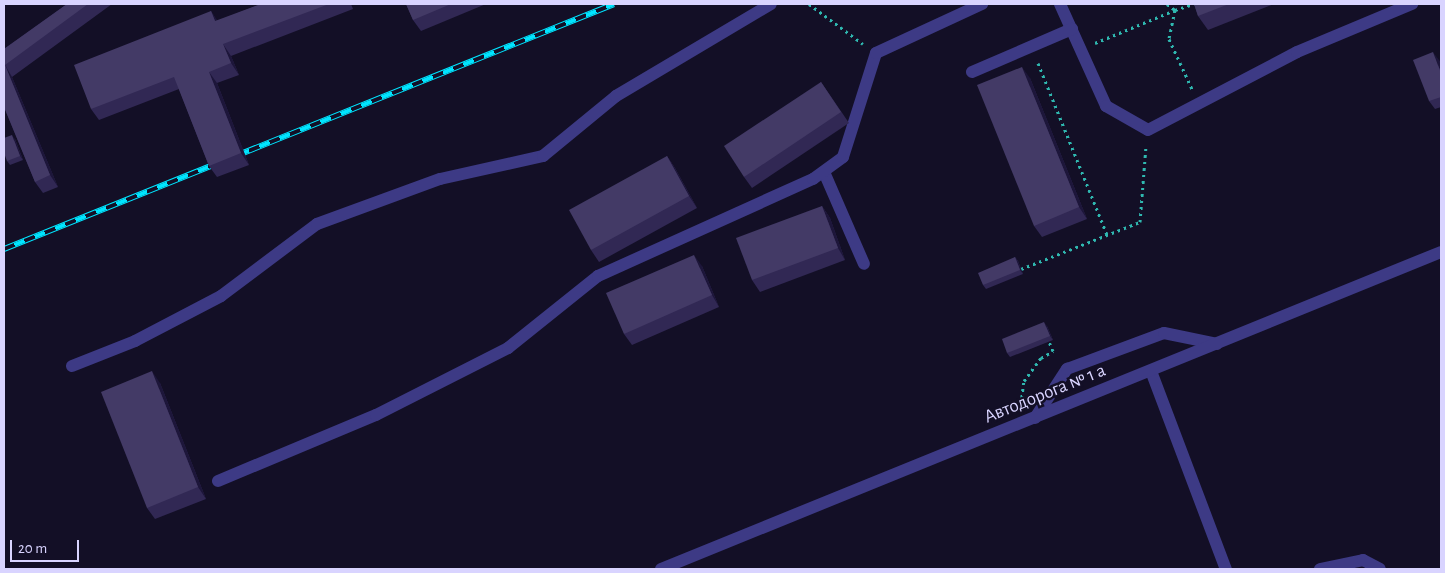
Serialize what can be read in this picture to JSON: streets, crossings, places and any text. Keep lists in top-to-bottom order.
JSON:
{
  "streets": {
    "street": ["Автодорога № 1 а"]
  },
  "scale_bar": "20 m"
}
